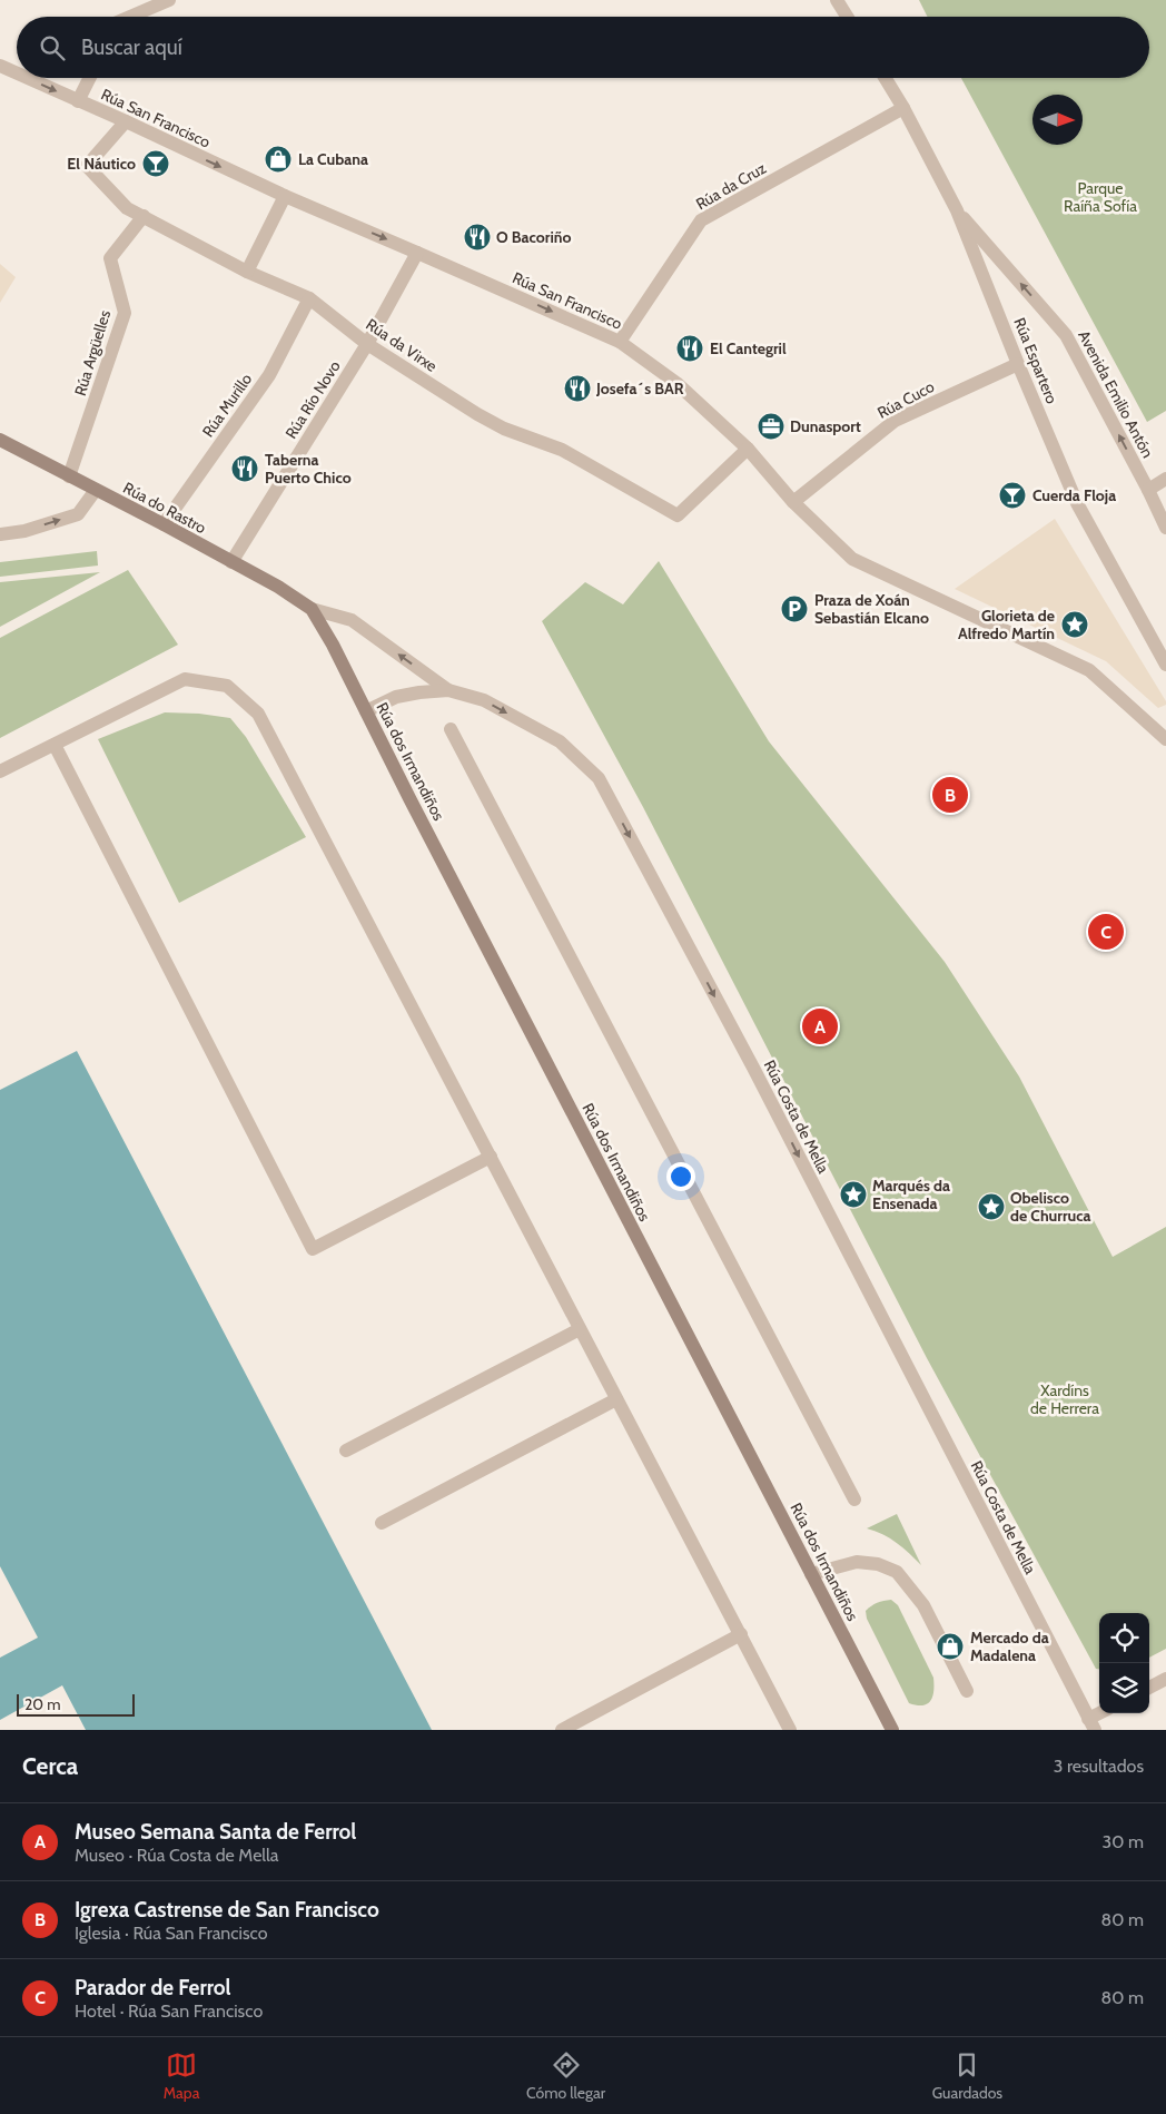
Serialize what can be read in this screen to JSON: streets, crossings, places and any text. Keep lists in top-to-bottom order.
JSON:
{
  "streets": {
    "main road": ["Rúa do Rastro", "Rúa dos Irmandiños"],
    "street": [
      "Rúa San Francisco",
      "Rúa da Cruz",
      "Rúa da Virxe",
      "Rúa Argüelles",
      "Rúa Espartero",
      "Avenida Emilio Antón",
      "Rúa Río Novo",
      "Rúa Cuco",
      "Rúa Murillo",
      "Rúa Costa de Mella"
    ]
  },
  "crossings": [
    ["Rúa San Francisco", "Rúa da Cruz"],
    ["Rúa San Francisco", "Rúa da Virxe"],
    ["Rúa San Francisco", "Rúa Río Novo"],
    ["Rúa San Francisco", "Rúa Cuco"],
    ["Rúa da Cruz", "Rúa Espartero"],
    ["Rúa da Virxe", "Rúa Argüelles"],
    ["Rúa da Virxe", "Rúa Río Novo"],
    ["Rúa da Virxe", "Rúa Murillo"],
    ["Rúa Argüelles", "Rúa do Rastro"],
    ["Rúa Espartero", "Avenida Emilio Antón"],
    ["Rúa Espartero", "Rúa Cuco"],
    ["Rúa Río Novo", "Rúa do Rastro"],
    ["Rúa Murillo", "Rúa do Rastro"],
    ["Rúa do Rastro", "Rúa dos Irmandiños"],
    ["Rúa do Rastro", "Rúa Costa de Mella"],
    ["Rúa dos Irmandiños", "Rúa Costa de Mella"]
  ],
  "one_way": ["Rúa San Francisco", "Avenida Emilio Antón"],
  "parks": ["Parque Raíña Sofía", "Xardíns de Herrera"],
  "places": {
    "shop": ["La Cubana", "Mercado da Madalena"],
    "bar": ["El Náutico", "Cuerda Floja"],
    "restaurant": [
      "O Bacoriño",
      "El Cantegril",
      "Josefa´s BAR",
      "Taberna Puerto Chico"
    ],
    "office": ["Dunasport"],
    "parking": ["Praza de Xoán Sebastián Elcano"],
    "place": ["Glorieta de Alfredo Martín", "Marqués da Ensenada", "Obelisco de Churruca"]
  },
  "scale_bar": "20 m",
  "north": "right",
  "page": {
    "search": "Buscar aquí",
    "pins": ["B", "C", "A"],
    "scale": "20 m",
    "heading": ["Cerca", "3 resultados"],
    "list": [
      {
        "mark": "A",
        "name": "Museo Semana Santa de Ferrol",
        "note": "Museo · Rúa Costa de Mella",
        "value": "30 m"
      },
      {
        "mark": "B",
        "name": "Igrexa Castrense de San Francisco",
        "note": "Iglesia · Rúa San Francisco",
        "value": "80 m"
      },
      {
        "mark": "C",
        "name": "Parador de Ferrol",
        "note": "Hotel · Rúa San Francisco",
        "value": "80 m"
      }
    ],
    "nav": ["Mapa", "Cómo llegar", "Guardados"]
  }
}
